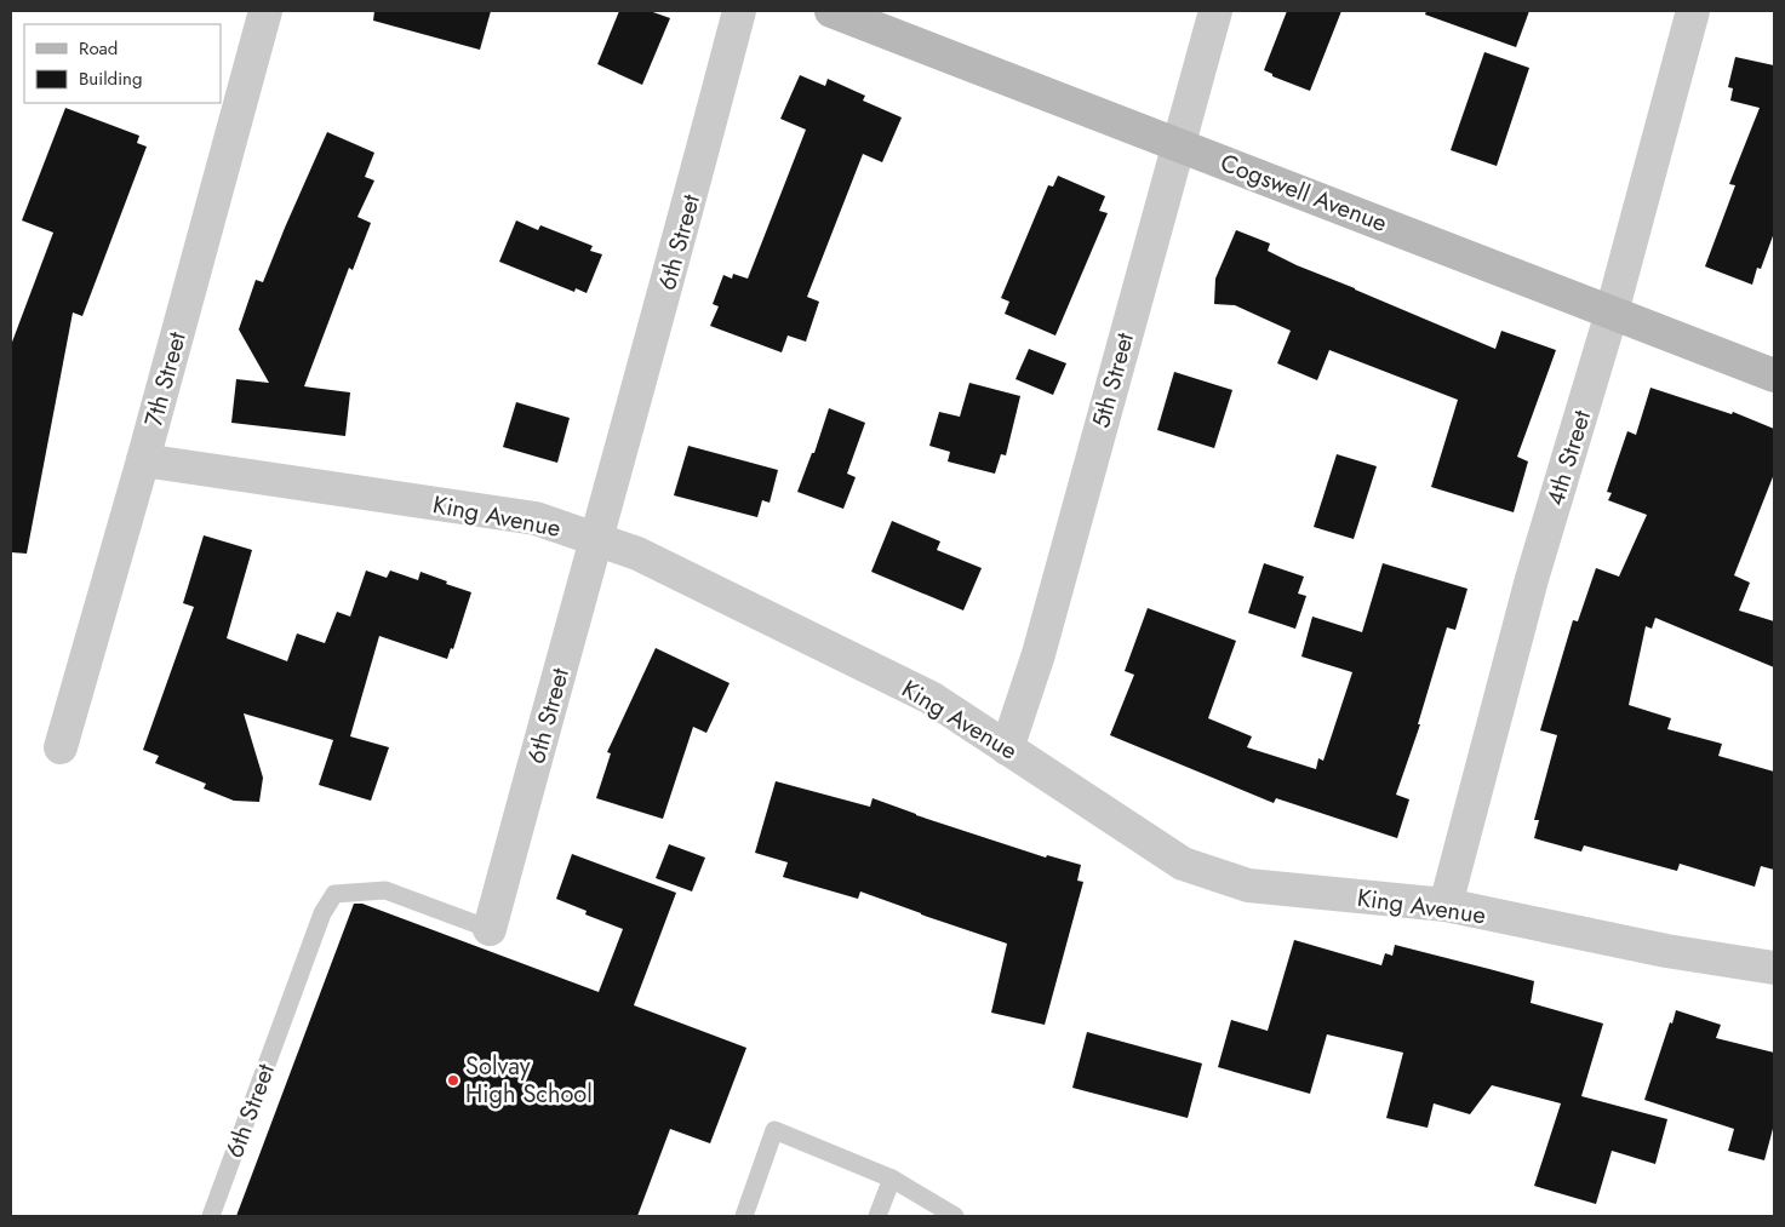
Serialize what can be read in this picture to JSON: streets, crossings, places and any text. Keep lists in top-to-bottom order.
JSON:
{
  "streets": {
    "street": [
      "Cogswell Avenue",
      "6th Street",
      "7th Street",
      "5th Street",
      "4th Street",
      "King Avenue"
    ]
  },
  "crossings": [
    ["Cogswell Avenue", "5th Street"],
    ["Cogswell Avenue", "4th Street"],
    ["6th Street", "King Avenue"],
    ["7th Street", "King Avenue"],
    ["5th Street", "King Avenue"],
    ["4th Street", "King Avenue"]
  ],
  "places": ["Solvay High School"],
  "legend": ["Road", "Building"]
}
